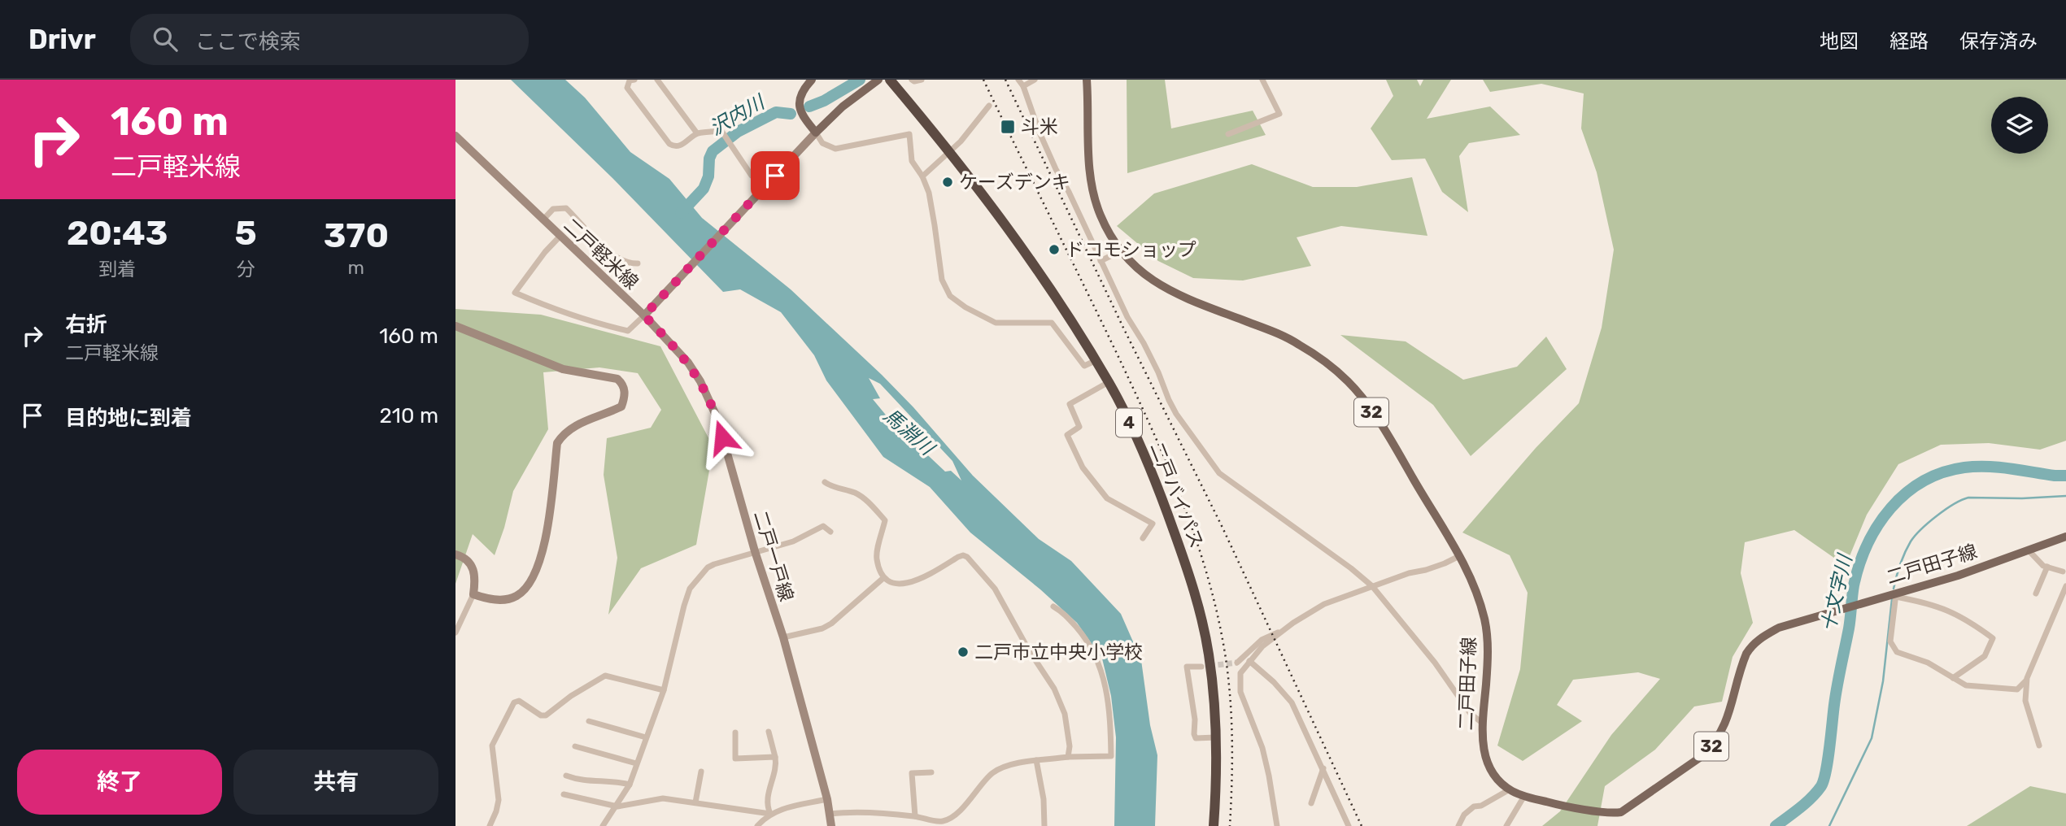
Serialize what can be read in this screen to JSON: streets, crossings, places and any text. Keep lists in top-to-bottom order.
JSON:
{
  "streets": {
    "highway": ["4", "二戸バイパス"],
    "main road": [
      "二戸軽米線",
      "32",
      "二戸一戸線",
      "二戸田子線"
    ]
  },
  "crossings": [
    ["二戸軽米線", "二戸一戸線"]
  ],
  "water": ["沢内川", "馬淵川", "十文字川"],
  "places": {
    "transit": ["斗米"],
    "other": ["ケーズデンキ", "ドコモショップ", "二戸市立中央小学校"]
  },
  "page": {
    "header": "Drivr",
    "search": "ここで検索",
    "nav": ["地図", "経路", "保存済み"],
    "turn": ["160 m", "二戸軽米線"],
    "eta": [
      "20:43",
      "到着",
      "5",
      "分",
      "370",
      "m"
    ],
    "list": [
      {
        "name": "右折",
        "note": "二戸軽米線",
        "value": "160 m"
      },
      {
        "name": "目的地に到着",
        "value": "210 m"
      }
    ],
    "buttons": ["終了", "共有"]
  }
}
